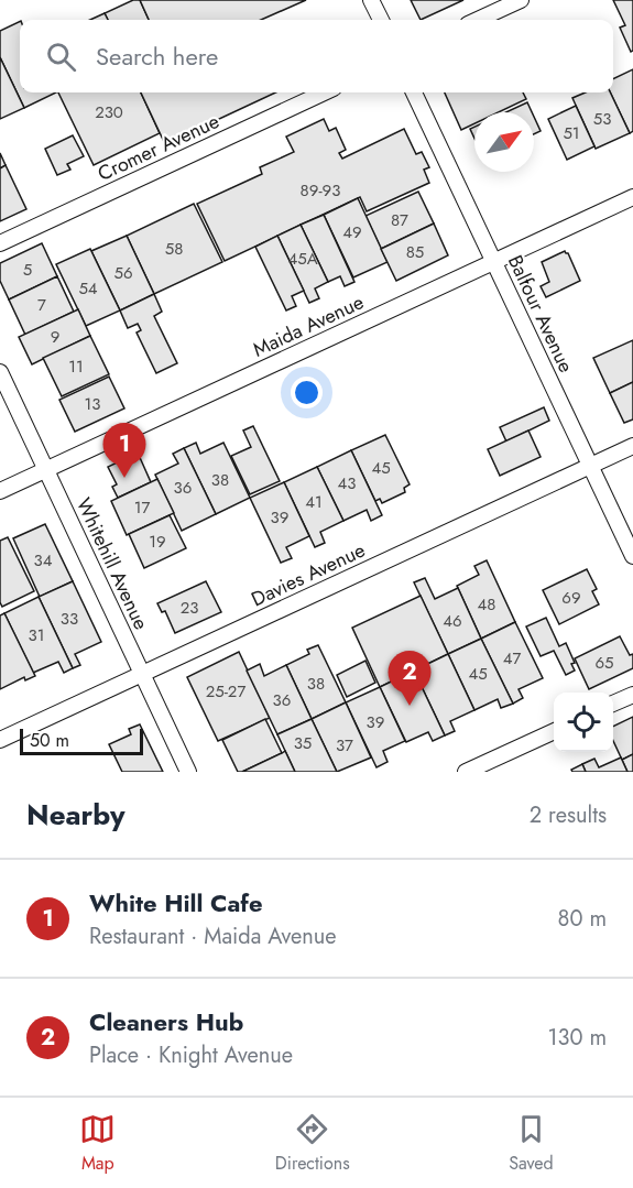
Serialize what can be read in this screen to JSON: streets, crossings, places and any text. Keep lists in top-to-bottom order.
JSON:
{
  "streets": {
    "street": [
      "Cromer Avenue",
      "Balfour Avenue",
      "Maida Avenue",
      "Whitehill Avenue",
      "Davies Avenue"
    ]
  },
  "crossings": [
    ["Balfour Avenue", "Maida Avenue"],
    ["Balfour Avenue", "Davies Avenue"],
    ["Maida Avenue", "Whitehill Avenue"],
    ["Whitehill Avenue", "Davies Avenue"]
  ],
  "house_numbers": [
    "230",
    "53",
    "51",
    "89-93",
    "87",
    "49",
    "58",
    "85",
    "45A",
    "5",
    "56",
    "54",
    "7",
    "9",
    "11",
    "13",
    "45",
    "38",
    "43",
    "36",
    "41",
    "17",
    "39",
    "19",
    "34",
    "69",
    "48",
    "23",
    "33",
    "46",
    "31",
    "47",
    "65",
    "45",
    "38",
    "25-27",
    "36",
    "39",
    "35",
    "37"
  ],
  "scale_bar": "50 m",
  "north": "top right",
  "page": {
    "search": "Search here",
    "pins": ["1", "2"],
    "scale": "50 m",
    "heading": ["Nearby", "2 results"],
    "list": [
      {
        "mark": "1",
        "name": "White Hill Cafe",
        "note": "Restaurant · Maida Avenue",
        "value": "80 m"
      },
      {
        "mark": "2",
        "name": "Cleaners Hub",
        "note": "Place · Knight Avenue",
        "value": "130 m"
      }
    ],
    "nav": ["Map", "Directions", "Saved"]
  }
}
